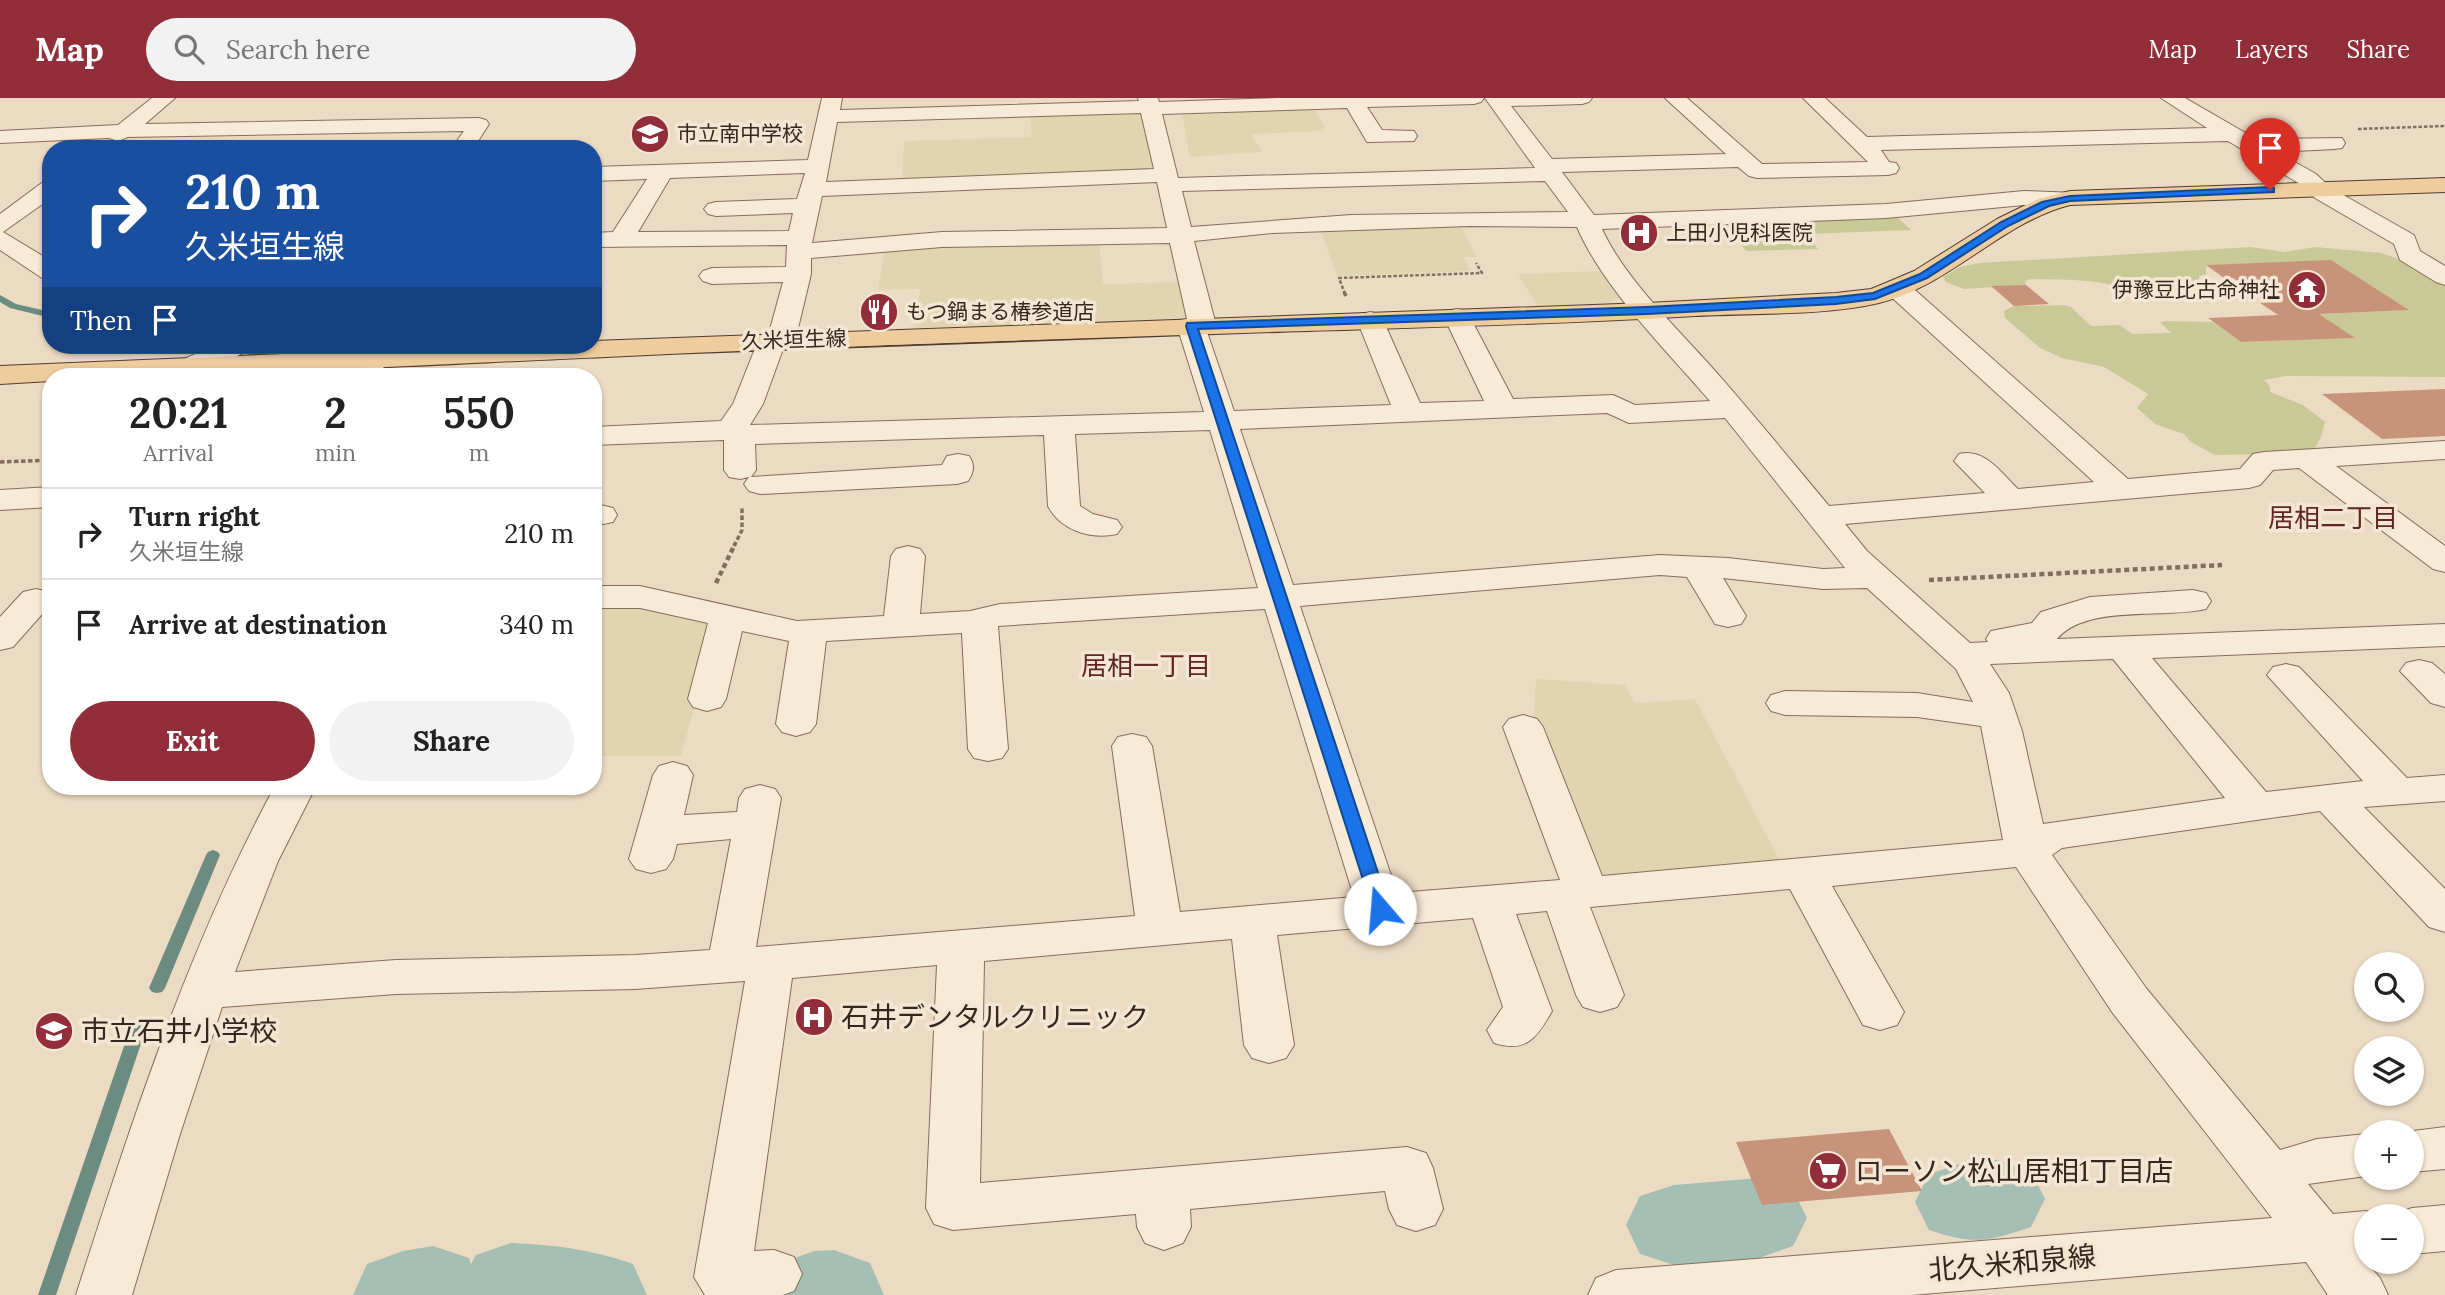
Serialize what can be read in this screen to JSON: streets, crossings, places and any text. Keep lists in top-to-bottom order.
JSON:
{
  "streets": {
    "main road": ["久米垣生線"],
    "street": ["北久米和泉線"]
  },
  "districts": ["居相二丁目", "居相一丁目"],
  "places": {
    "school or university": ["市立南中学校", "市立石井小学校"],
    "hospital": ["上田小児科医院", "石井デンタルクリニック"],
    "temple": ["伊豫豆比古命神社"],
    "restaurant": ["もつ鍋まる椿参道店"],
    "supermarket": ["ローソン松山居相1丁目店"]
  },
  "page": {
    "header": "Map",
    "search": "Search here",
    "nav": ["Map", "Layers", "Share"],
    "turn": ["210 m", "久米垣生線"],
    "then": "Then",
    "eta": [
      "20:21",
      "Arrival",
      "2",
      "min",
      "550",
      "m"
    ],
    "list": [
      {
        "name": "Turn right",
        "note": "久米垣生線",
        "value": "210 m"
      },
      {
        "name": "Arrive at destination",
        "value": "340 m"
      }
    ],
    "buttons": ["Exit", "Share"],
    "map_buttons": ["+", "−"]
  }
}
